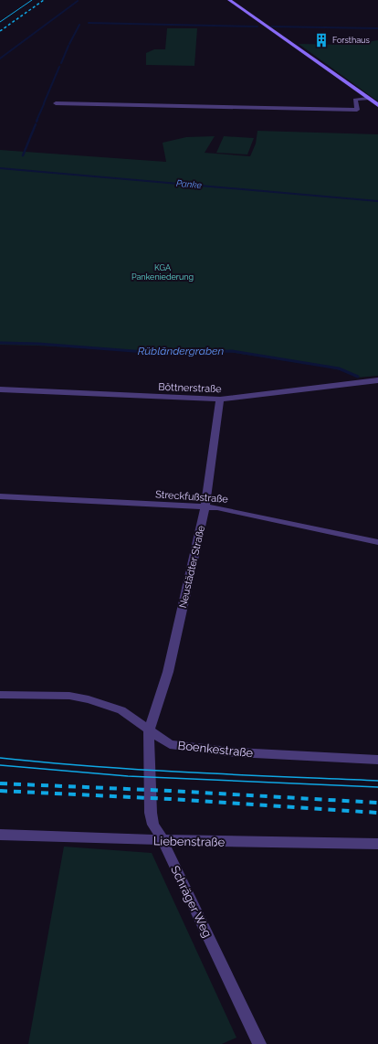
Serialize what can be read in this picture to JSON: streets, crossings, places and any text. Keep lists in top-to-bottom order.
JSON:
{
  "streets": {
    "street": [
      "Böttnerstraße",
      "Streckfußstraße",
      "Neustädter Straße",
      "Boenkestraße",
      "Liebenstraße",
      "Schräger Weg"
    ]
  },
  "crossings": [
    ["Böttnerstraße", "Neustädter Straße"],
    ["Streckfußstraße", "Neustädter Straße"],
    ["Neustädter Straße", "Boenkestraße"],
    ["Neustädter Straße", "Schräger Weg"],
    ["Boenkestraße", "Schräger Weg"],
    ["Liebenstraße", "Schräger Weg"]
  ],
  "water": ["Panke", "Rübländergraben"],
  "parks": ["KGA Pankeniederung"],
  "places": {
    "building": ["Forsthaus"]
  }
}
